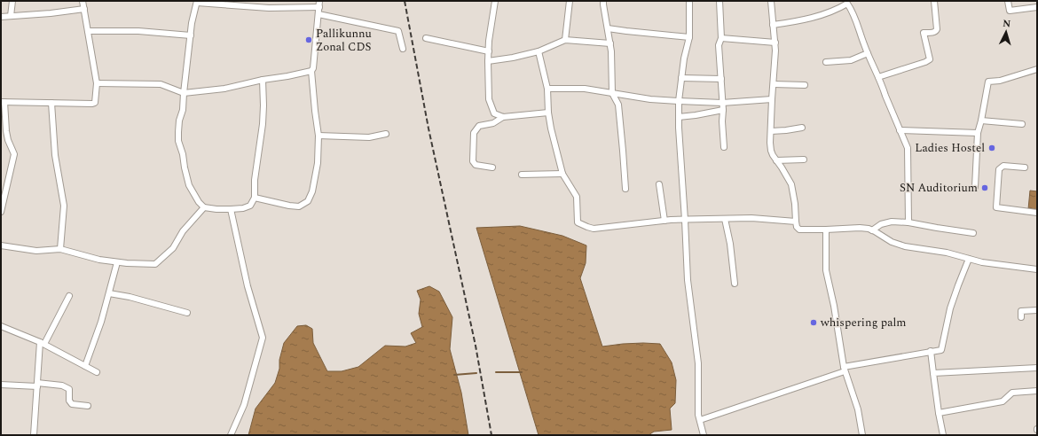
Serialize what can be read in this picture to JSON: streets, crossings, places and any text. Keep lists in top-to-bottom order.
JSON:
{
  "places": [
    "Pallikunnu Zonal CDS",
    "Ladies Hostel",
    "SN Auditorium",
    "whispering palm"
  ],
  "north": "top"
}
